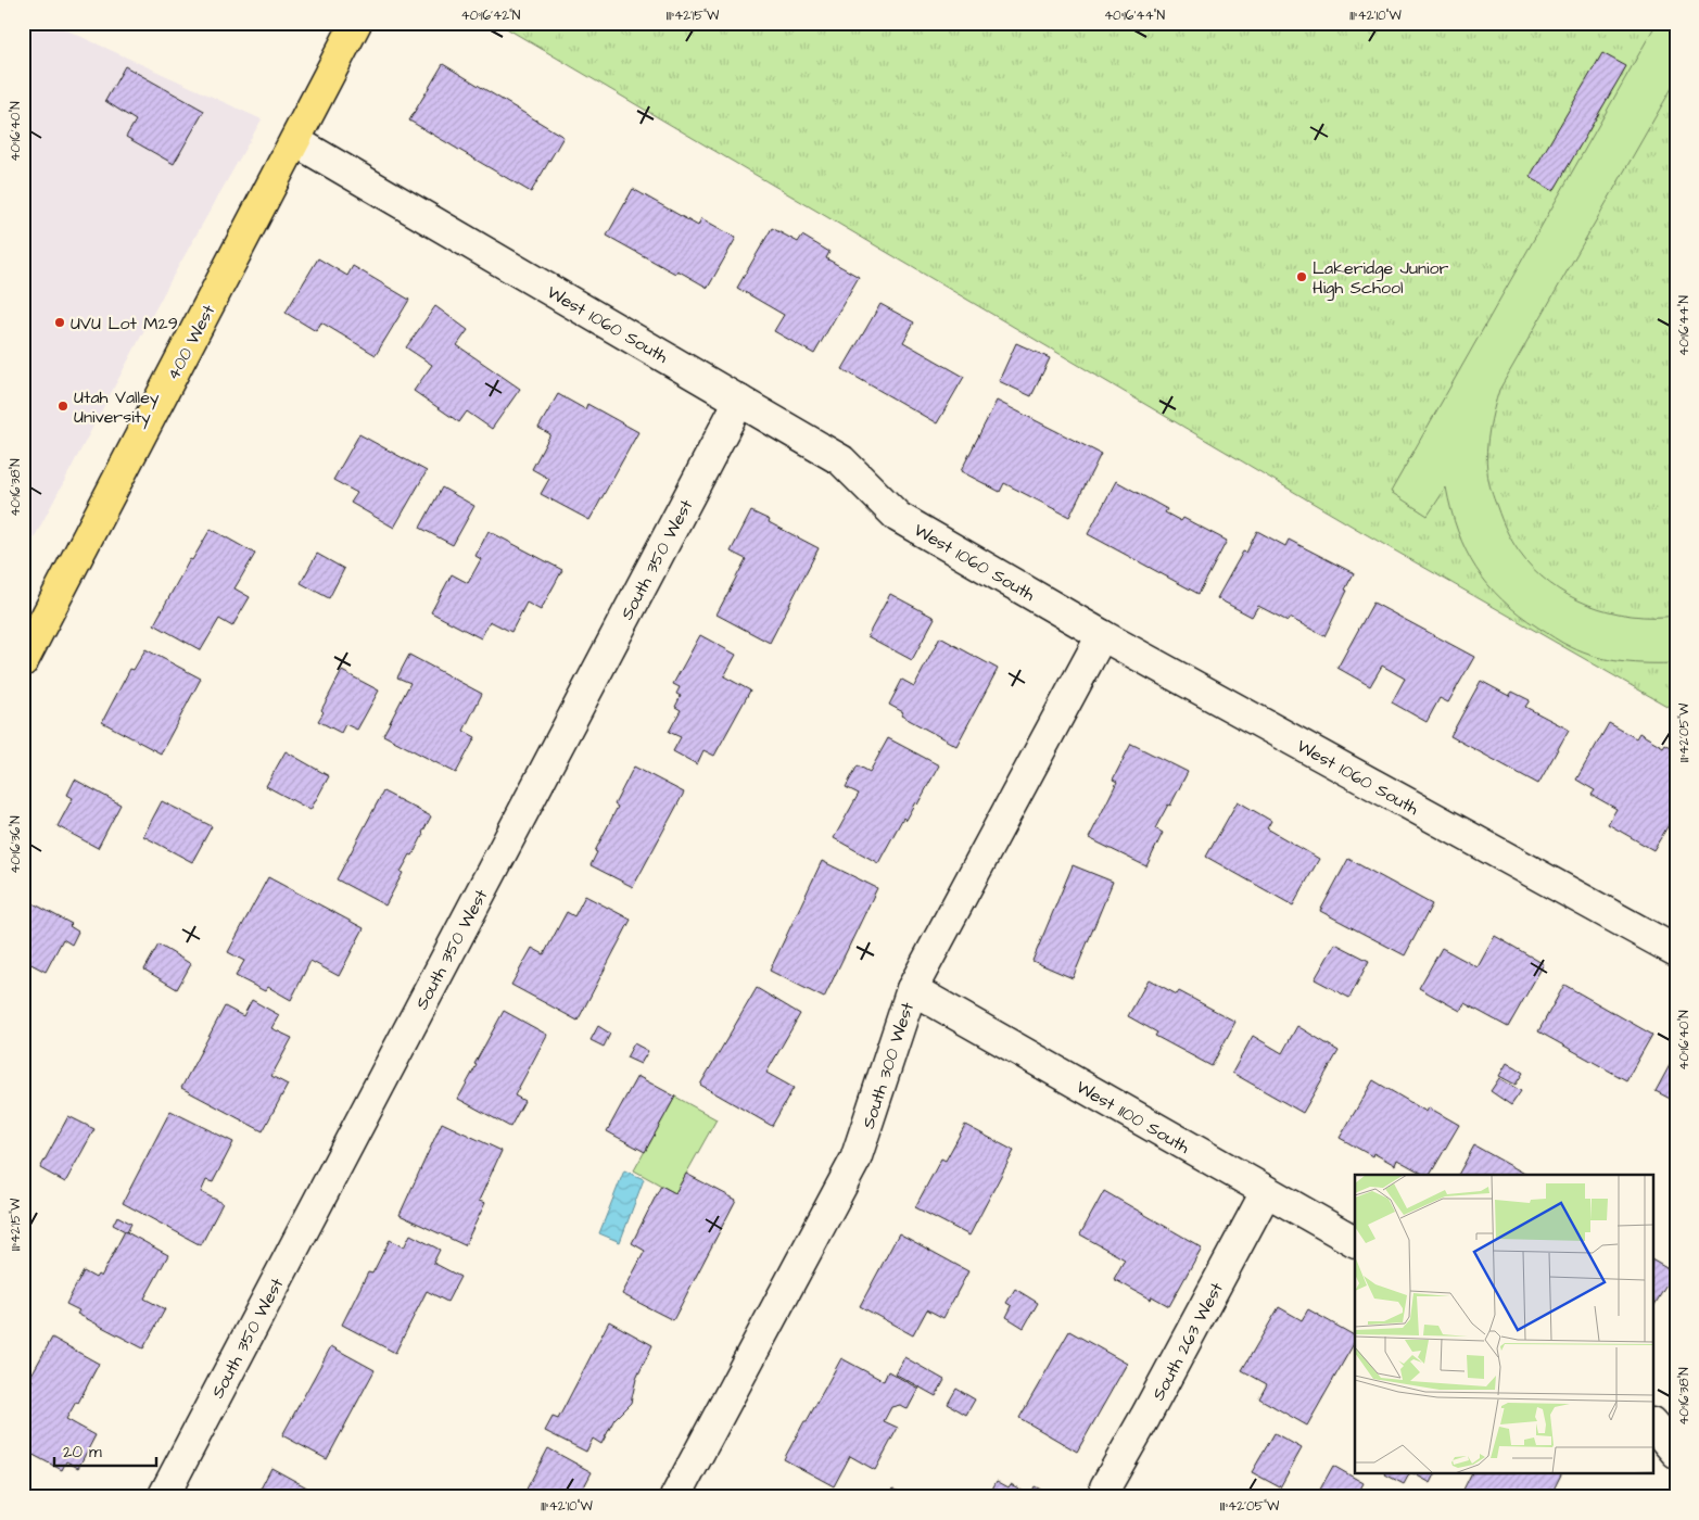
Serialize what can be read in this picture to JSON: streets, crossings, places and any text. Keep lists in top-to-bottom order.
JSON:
{
  "streets": {
    "main road": ["400 West"],
    "street": [
      "West 1060 South",
      "South 350 West",
      "South 300 West",
      "West 1100 South",
      "South 263 West"
    ]
  },
  "crossings": [
    ["West 1060 South", "400 West"],
    ["West 1060 South", "South 350 West"],
    ["West 1060 South", "South 300 West"],
    ["South 300 West", "West 1100 South"],
    ["West 1100 South", "South 263 West"]
  ],
  "places": ["Lakeridge Junior High School", "UVU Lot M29", "Utah Valley University"],
  "scale_bar": "20 m",
  "coordinates": [
    "40°16'42\"N",
    "111°42'15\"W",
    "40°16'44\"N",
    "111°42'10\"W",
    "40°16'40\"N",
    "40°16'38\"N",
    "111°42'05\"W",
    "40°16'36\"N"
  ]
}
